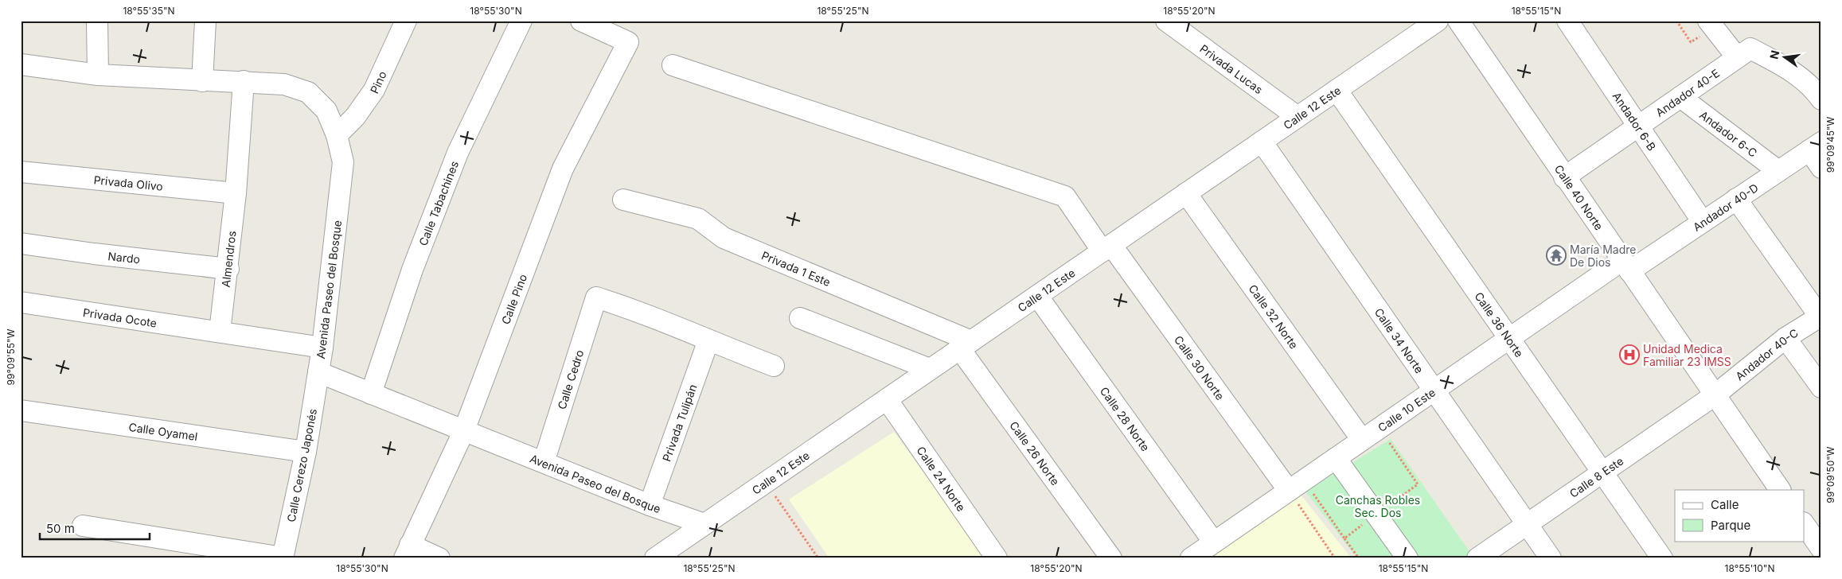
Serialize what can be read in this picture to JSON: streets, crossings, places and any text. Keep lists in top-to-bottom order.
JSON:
{
  "streets": {
    "street": [
      "Privada Lucas",
      "Pino",
      "Andador 40-E",
      "Calle 12 Este",
      "Andador 6-B",
      "Andador 6-C",
      "Privada Olivo",
      "Calle 40 Norte",
      "Calle Tabachines",
      "Andador 40-D",
      "Nardo",
      "Almendros",
      "Privada 1 Este",
      "Avenida Paseo del Bosque",
      "Calle Pino",
      "Calle 32 Norte",
      "Privada Ocote",
      "Calle 36 Norte",
      "Calle 34 Norte",
      "Andador 40-C",
      "Calle 30 Norte",
      "Calle Cedro",
      "Calle 10 Este",
      "Calle 28 Norte",
      "Privada Tulipán",
      "Calle Oyamel",
      "Calle 26 Norte",
      "Calle Cerezo Japonés",
      "Calle 8 Este",
      "Calle 24 Norte"
    ]
  },
  "crossings": [
    ["Privada Lucas", "Calle 12 Este"],
    ["Pino", "Avenida Paseo del Bosque"],
    ["Andador 40-E", "Andador 6-B"],
    ["Andador 40-E", "Andador 6-C"],
    ["Andador 40-E", "Calle 40 Norte"],
    ["Calle 12 Este", "Privada 1 Este"],
    ["Calle 12 Este", "Avenida Paseo del Bosque"],
    ["Calle 12 Este", "Calle 32 Norte"],
    ["Calle 12 Este", "Calle 36 Norte"],
    ["Calle 12 Este", "Calle 34 Norte"],
    ["Calle 12 Este", "Calle 30 Norte"],
    ["Calle 12 Este", "Calle 28 Norte"],
    ["Calle 12 Este", "Calle 26 Norte"],
    ["Calle 12 Este", "Calle 24 Norte"],
    ["Andador 6-B", "Andador 40-D"],
    ["Andador 6-C", "Andador 40-D"],
    ["Privada Olivo", "Almendros"],
    ["Calle 40 Norte", "Andador 40-D"],
    ["Calle 40 Norte", "Andador 40-C"],
    ["Calle 40 Norte", "Calle 10 Este"],
    ["Calle 40 Norte", "Calle 8 Este"],
    ["Calle Tabachines", "Avenida Paseo del Bosque"],
    ["Andador 40-D", "Calle 10 Este"],
    ["Nardo", "Almendros"],
    ["Almendros", "Avenida Paseo del Bosque"],
    ["Almendros", "Privada Ocote"],
    ["Privada 1 Este", "Calle 26 Norte"],
    ["Avenida Paseo del Bosque", "Calle Pino"],
    ["Avenida Paseo del Bosque", "Calle Cedro"],
    ["Avenida Paseo del Bosque", "Privada Tulipán"],
    ["Avenida Paseo del Bosque", "Calle Cerezo Japonés"],
    ["Calle 32 Norte", "Calle 10 Este"],
    ["Calle 36 Norte", "Calle 10 Este"],
    ["Calle 36 Norte", "Calle 8 Este"],
    ["Calle 34 Norte", "Calle 10 Este"],
    ["Calle 34 Norte", "Calle 8 Este"],
    ["Andador 40-C", "Calle 8 Este"],
    ["Calle 30 Norte", "Calle 10 Este"],
    ["Calle Cedro", "Privada Tulipán"],
    ["Calle 10 Este", "Calle 28 Norte"],
    ["Calle Oyamel", "Calle Cerezo Japonés"]
  ],
  "parks": ["Canchas Robles Sec. Dos"],
  "places": {
    "temple": ["María Madre De Dios"],
    "hospital": ["Unidad Medica Familiar 23 IMSS"]
  },
  "legend": ["Calle", "Parque"],
  "scale_bar": "50 m",
  "north": "left",
  "coordinates": [
    "18°55'35\"N",
    "18°55'30\"N",
    "18°55'25\"N",
    "18°55'20\"N",
    "18°55'15\"N",
    "99°09'45\"W",
    "99°09'55\"W",
    "99°09'50\"W",
    "18°55'10\"N"
  ]
}
